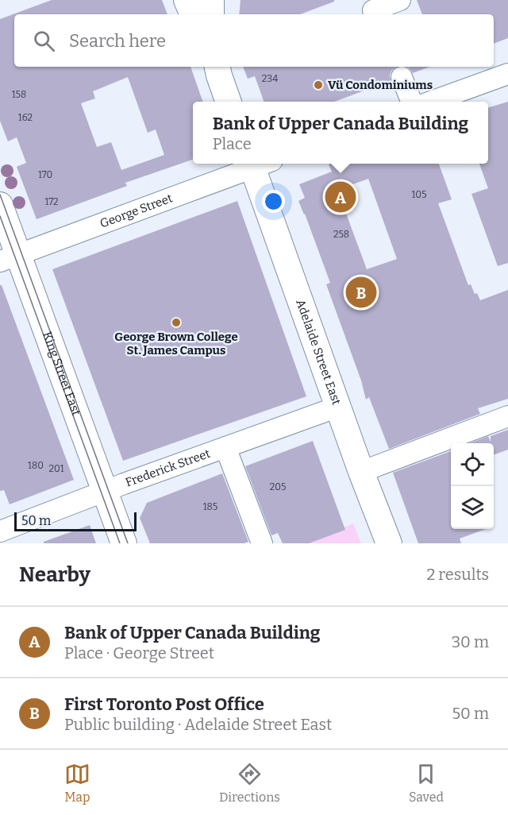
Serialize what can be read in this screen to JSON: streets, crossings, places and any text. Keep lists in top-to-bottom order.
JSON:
{
  "streets": {
    "main road": ["Adelaide Street East", "King Street East"],
    "street": ["George Street", "Frederick Street"]
  },
  "crossings": [
    ["George Street", "King Street East"],
    ["Adelaide Street East", "Frederick Street"],
    ["King Street East", "Frederick Street"]
  ],
  "places": ["Vü Condominiums", "George Brown College St. James Campus"],
  "house_numbers": [
    "234",
    "158",
    "162",
    "170",
    "105",
    "172",
    "258",
    "180",
    "201",
    "205",
    "185"
  ],
  "scale_bar": "50 m",
  "page": {
    "search": "Search here",
    "popup": ["Bank of Upper Canada Building", "Place"],
    "pins": ["A", "B"],
    "scale": "50 m",
    "heading": ["Nearby", "2 results"],
    "list": [
      {
        "mark": "A",
        "name": "Bank of Upper Canada Building",
        "note": "Place · George Street",
        "value": "30 m"
      },
      {
        "mark": "B",
        "name": "First Toronto Post Office",
        "note": "Public building · Adelaide Street East",
        "value": "50 m"
      }
    ],
    "nav": ["Map", "Directions", "Saved"]
  }
}
